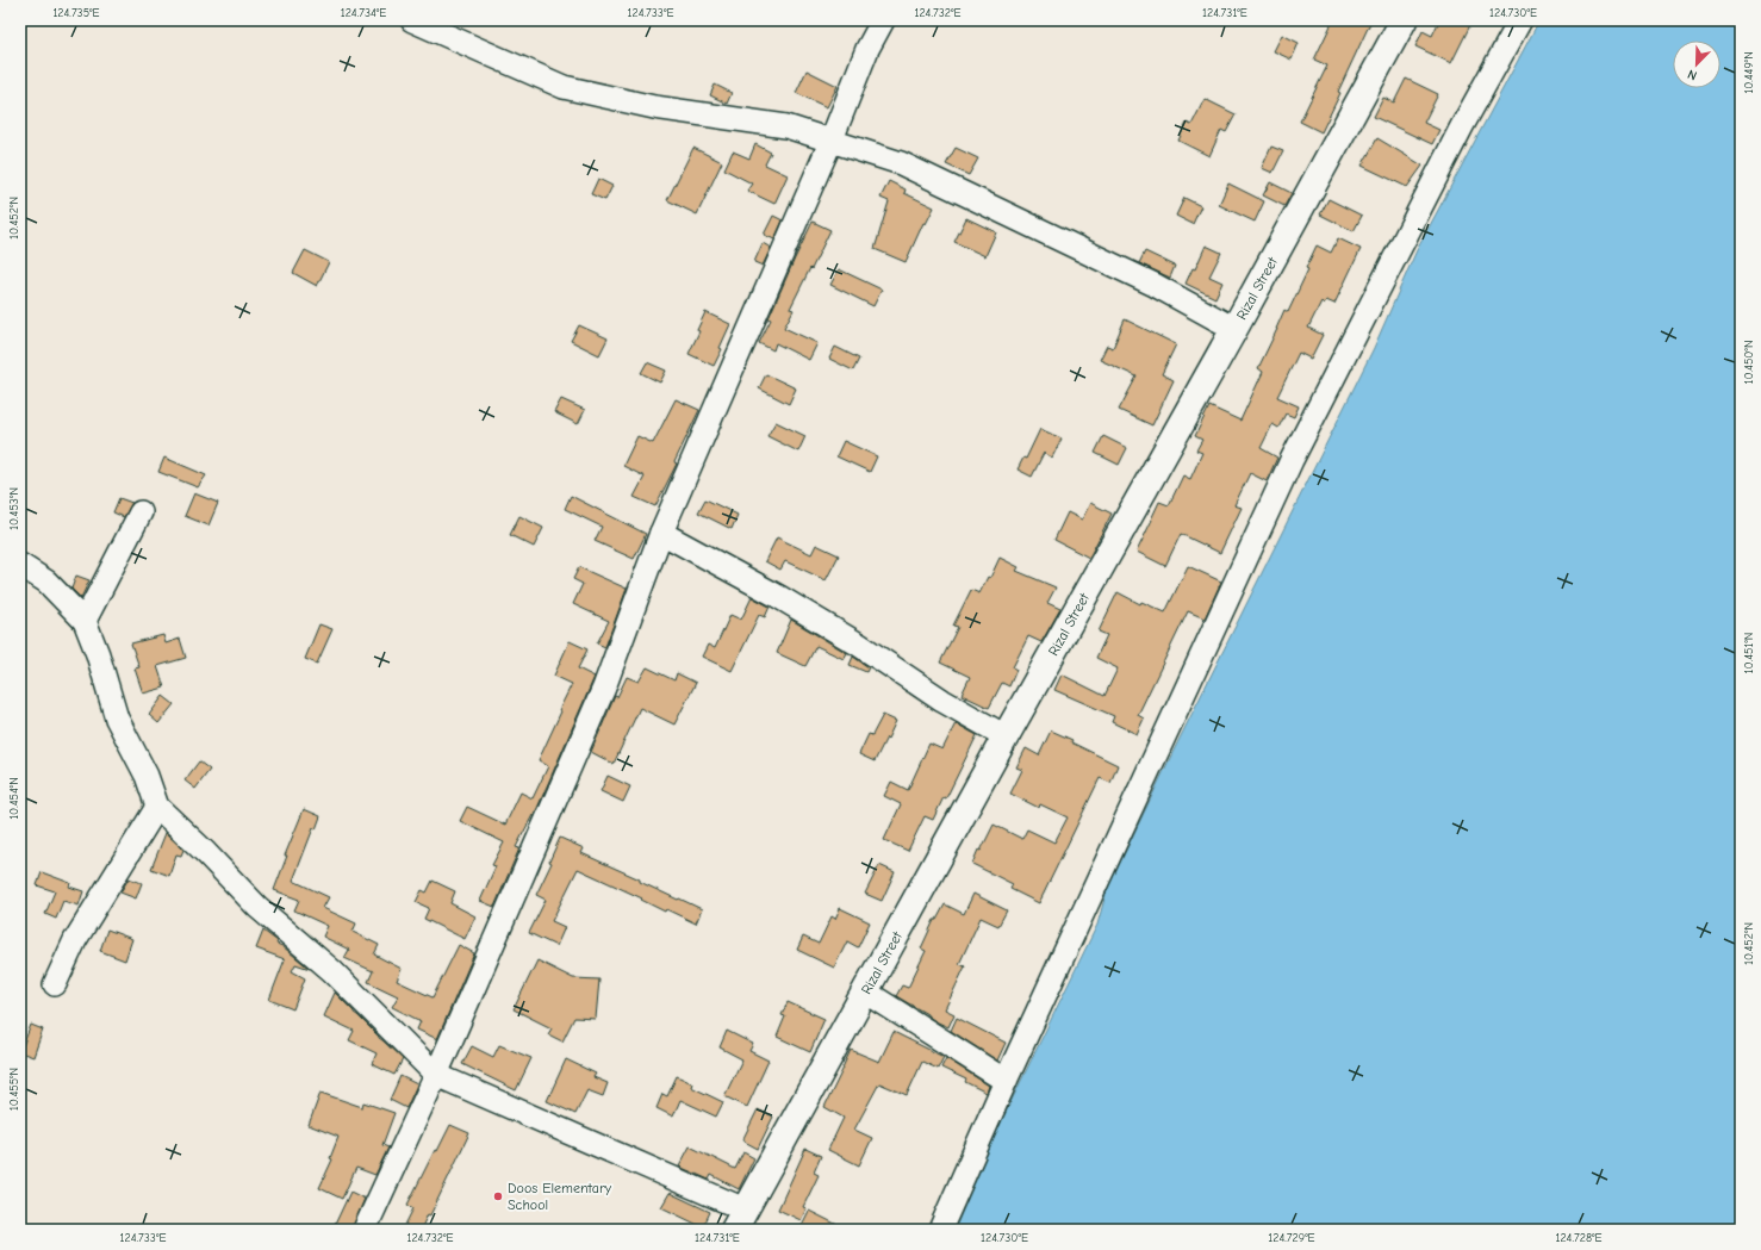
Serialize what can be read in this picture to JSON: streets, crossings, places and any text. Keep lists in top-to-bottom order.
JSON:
{
  "streets": {
    "main road": ["Rizal Street"]
  },
  "places": ["Doos Elementary School"],
  "north": "bottom left",
  "coordinates": [
    "124.735°E",
    "124.734°E",
    "124.733°E",
    "124.732°E",
    "124.731°E",
    "124.730°E",
    "10.449°N",
    "10.452°N",
    "10.450°N",
    "10.453°N",
    "10.451°N",
    "10.454°N",
    "10.455°N",
    "124.729°E",
    "124.728°E"
  ]
}
